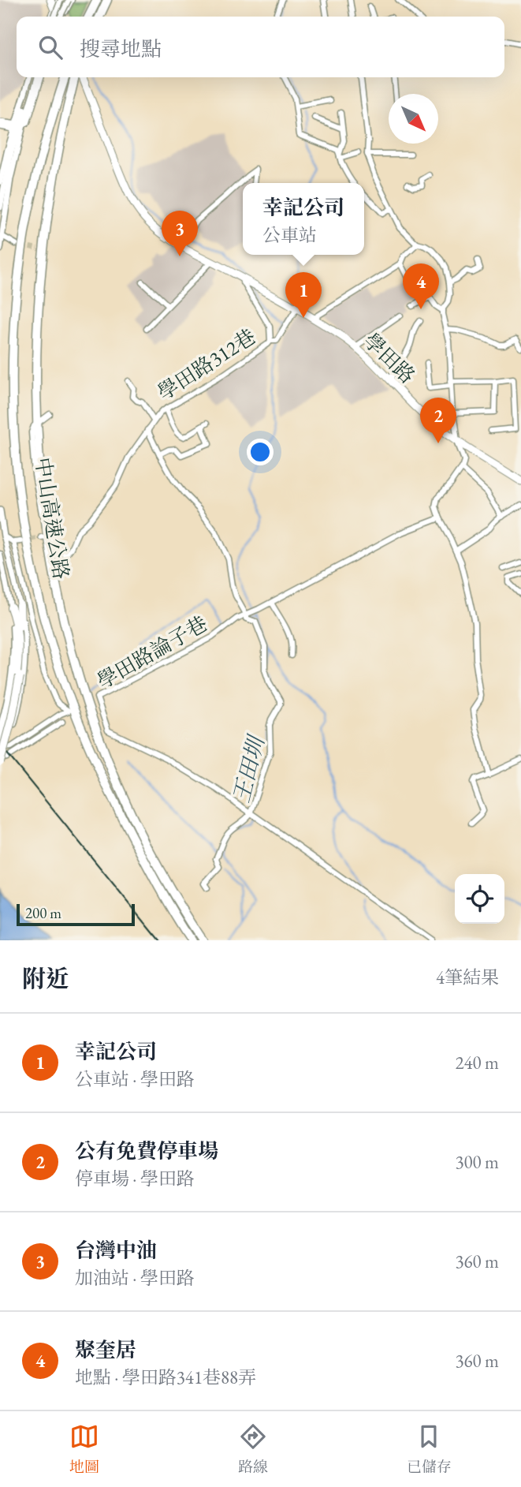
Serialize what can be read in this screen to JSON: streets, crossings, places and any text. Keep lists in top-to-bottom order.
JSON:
{
  "streets": {
    "highway": ["中山高速公路"],
    "main road": ["學田路"],
    "street": ["學田路312巷", "學田路論子巷"]
  },
  "crossings": [
    ["學田路", "學田路312巷"]
  ],
  "water": ["王田圳"],
  "scale_bar": "200 m",
  "north": "bottom right",
  "page": {
    "search": "搜尋地點",
    "popup": ["幸記公司", "公車站"],
    "pins": [
      "3",
      "4",
      "1",
      "2"
    ],
    "scale": "200 m",
    "heading": ["附近", "4筆結果"],
    "list": [
      {
        "mark": "1",
        "name": "幸記公司",
        "note": "公車站 · 學田路",
        "value": "240 m"
      },
      {
        "mark": "2",
        "name": "公有免費停車場",
        "note": "停車場 · 學田路",
        "value": "300 m"
      },
      {
        "mark": "3",
        "name": "台灣中油",
        "note": "加油站 · 學田路",
        "value": "360 m"
      },
      {
        "mark": "4",
        "name": "聚奎居",
        "note": "地點 · 學田路341巷88弄",
        "value": "360 m"
      }
    ],
    "nav": ["地圖", "路線", "已儲存"]
  }
}
